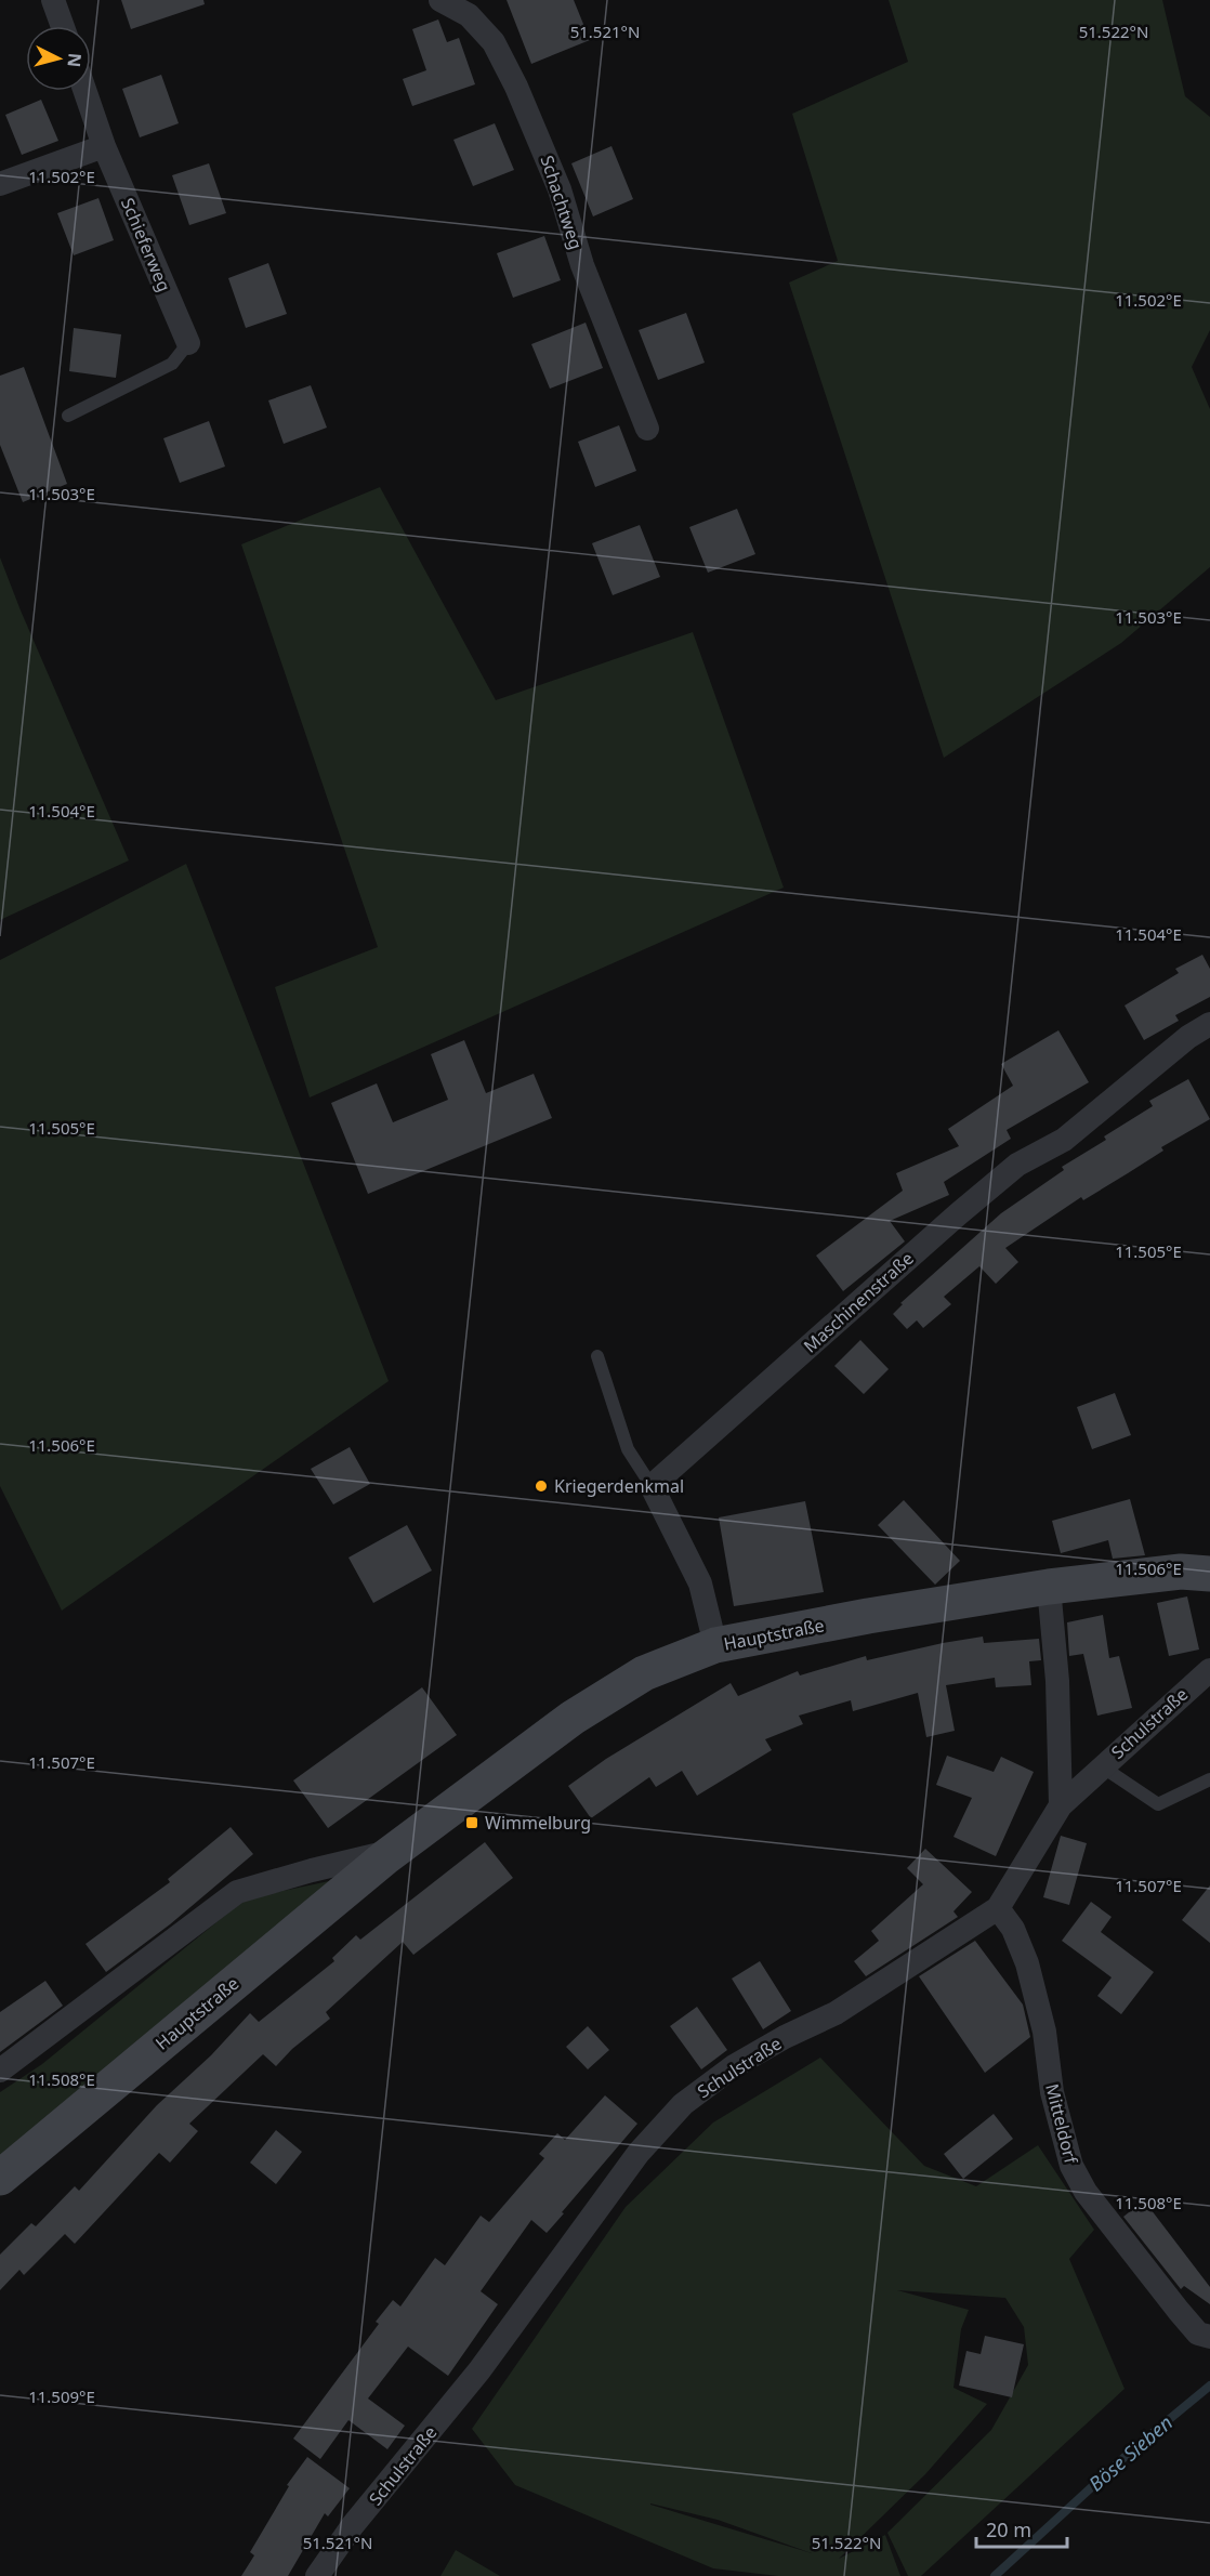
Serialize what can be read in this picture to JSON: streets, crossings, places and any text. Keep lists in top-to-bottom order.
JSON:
{
  "streets": {
    "main road": ["Hauptstraße"],
    "street": [
      "Schachtweg",
      "Schieferweg",
      "Maschinenstraße",
      "Schulstraße",
      "Mitteldorf"
    ]
  },
  "crossings": [
    ["Schulstraße", "Mitteldorf"]
  ],
  "water": ["Böse Sieben"],
  "places": {
    "other": ["Kriegerdenkmal"],
    "transit": ["Wimmelburg"]
  },
  "scale_bar": "20 m",
  "north": "right",
  "coordinates": [
    "51.521°N",
    "51.522°N",
    "11.502°E",
    "11.503°E",
    "11.504°E",
    "11.505°E",
    "11.506°E",
    "11.507°E",
    "11.508°E",
    "11.509°E"
  ]
}
